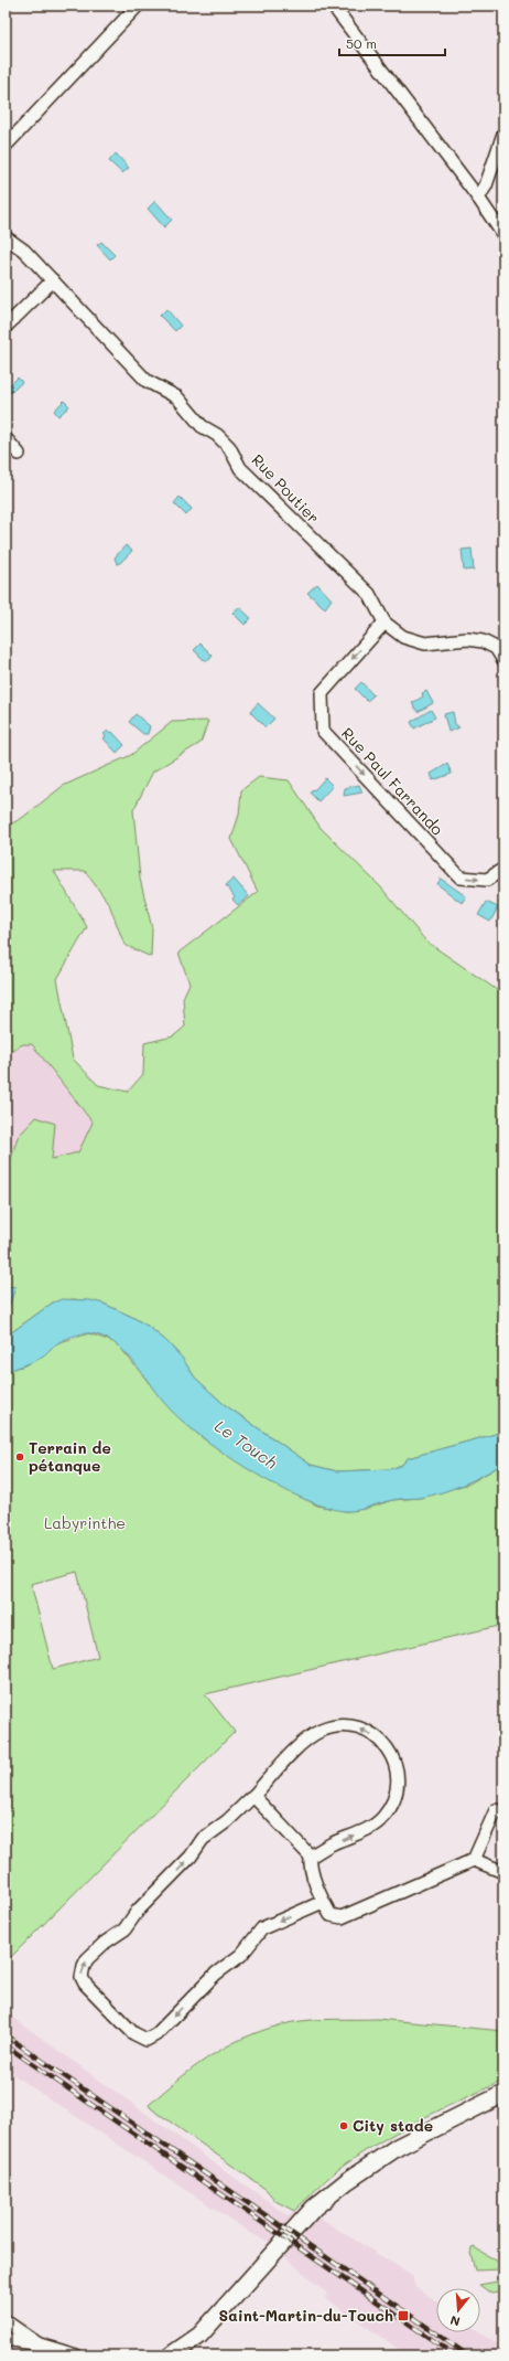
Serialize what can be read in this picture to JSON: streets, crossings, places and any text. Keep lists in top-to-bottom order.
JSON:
{
  "streets": {
    "street": ["Rue Poutier", "Rue Paul Farrando"]
  },
  "crossings": [
    ["Rue Poutier", "Rue Paul Farrando"]
  ],
  "water": ["Le Touch"],
  "parks": ["Labyrinthe"],
  "places": {
    "other": ["Terrain de pétanque", "City stade"],
    "transit": ["Saint-Martin-du-Touch"]
  },
  "scale_bar": "50 m",
  "north": "bottom"
}
